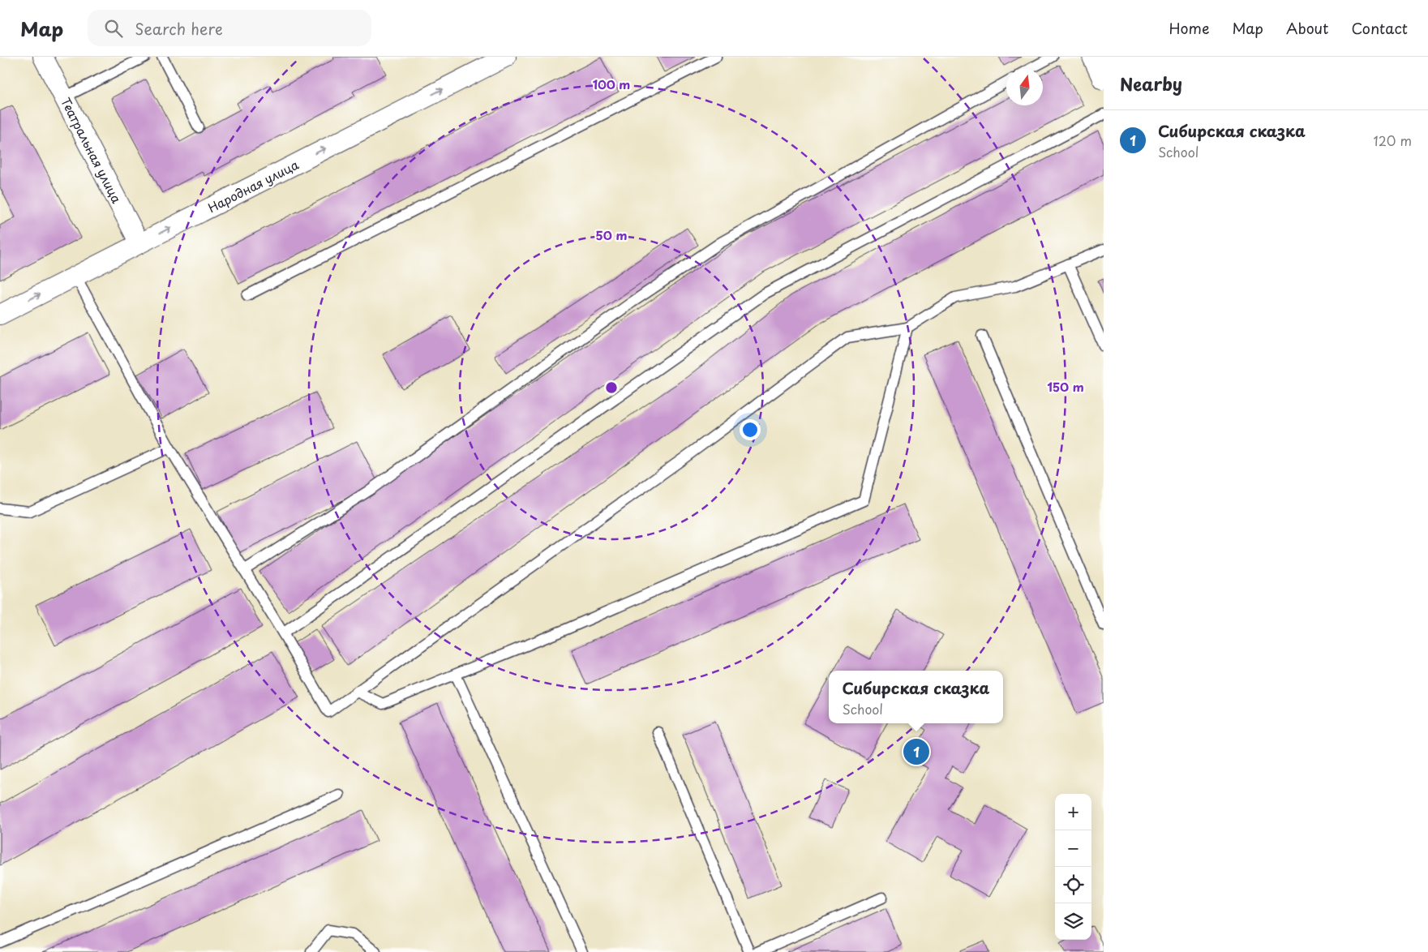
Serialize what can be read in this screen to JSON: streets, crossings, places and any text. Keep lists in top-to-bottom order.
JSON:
{
  "streets": {
    "street": ["Театральная улица", "Народная улица"]
  },
  "crossings": [
    ["Театральная улица", "Народная улица"]
  ],
  "one_way": ["Народная улица"],
  "north": "top",
  "page": {
    "header": "Map",
    "search": "Search here",
    "nav": [
      "Home",
      "Map",
      "About",
      "Contact"
    ],
    "heading": "Nearby",
    "list": [
      {
        "mark": "1",
        "name": "Сибирская сказка",
        "note": "School",
        "value": "120 m"
      }
    ],
    "popup": ["Сибирская сказка", "School"],
    "pins": "1",
    "map_buttons": ["+", "−"]
  },
  "rings": ["100 m", "50 m", "150 m"]
}
